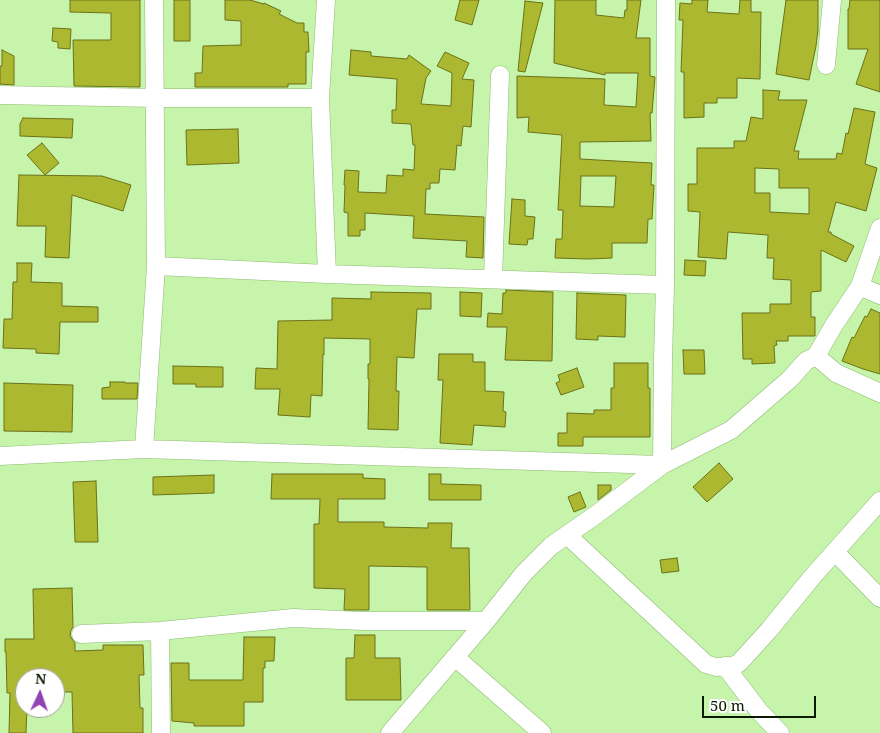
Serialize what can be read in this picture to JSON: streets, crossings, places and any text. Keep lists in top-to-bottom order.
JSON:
{
  "scale_bar": "50 m",
  "north": "top"
}
